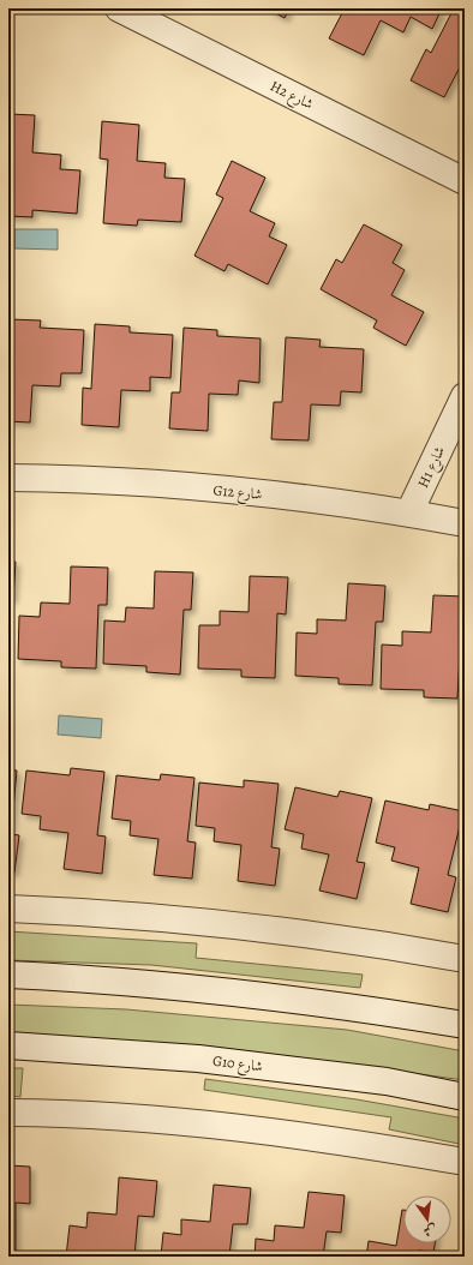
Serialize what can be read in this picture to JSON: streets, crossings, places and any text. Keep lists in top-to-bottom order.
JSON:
{
  "streets": {
    "street": [
      "H2 شارع",
      "H1 شارع",
      "G12 شارع",
      "G10 شارع"
    ]
  },
  "crossings": [
    ["H1 شارع", "G12 شارع"]
  ],
  "north": "bottom"
}
